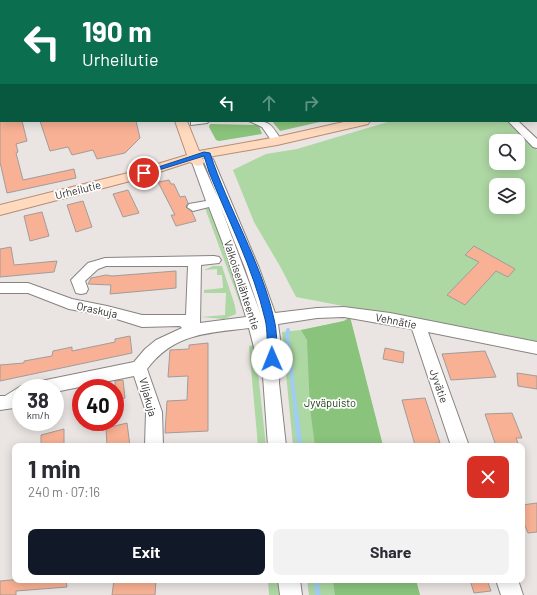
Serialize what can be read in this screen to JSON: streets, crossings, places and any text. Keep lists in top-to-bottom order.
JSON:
{
  "streets": {
    "main road": ["Urheilutie", "Valkoisenlähteentie"],
    "street": [
      "Oraskuja",
      "Vehnätie",
      "Jyvätie",
      "Viljakuja"
    ]
  },
  "crossings": [
    ["Urheilutie", "Valkoisenlähteentie"],
    ["Valkoisenlähteentie", "Vehnätie"],
    ["Oraskuja", "Viljakuja"],
    ["Vehnätie", "Jyvätie"]
  ],
  "parks": ["Jyväpuisto"],
  "page": {
    "turn": ["190 m", "Urheilutie"],
    "speed": "38 km/h",
    "limit": "40",
    "heading": ["1 min", "240 m · 07:16"],
    "buttons": ["Exit", "Share"]
  }
}
